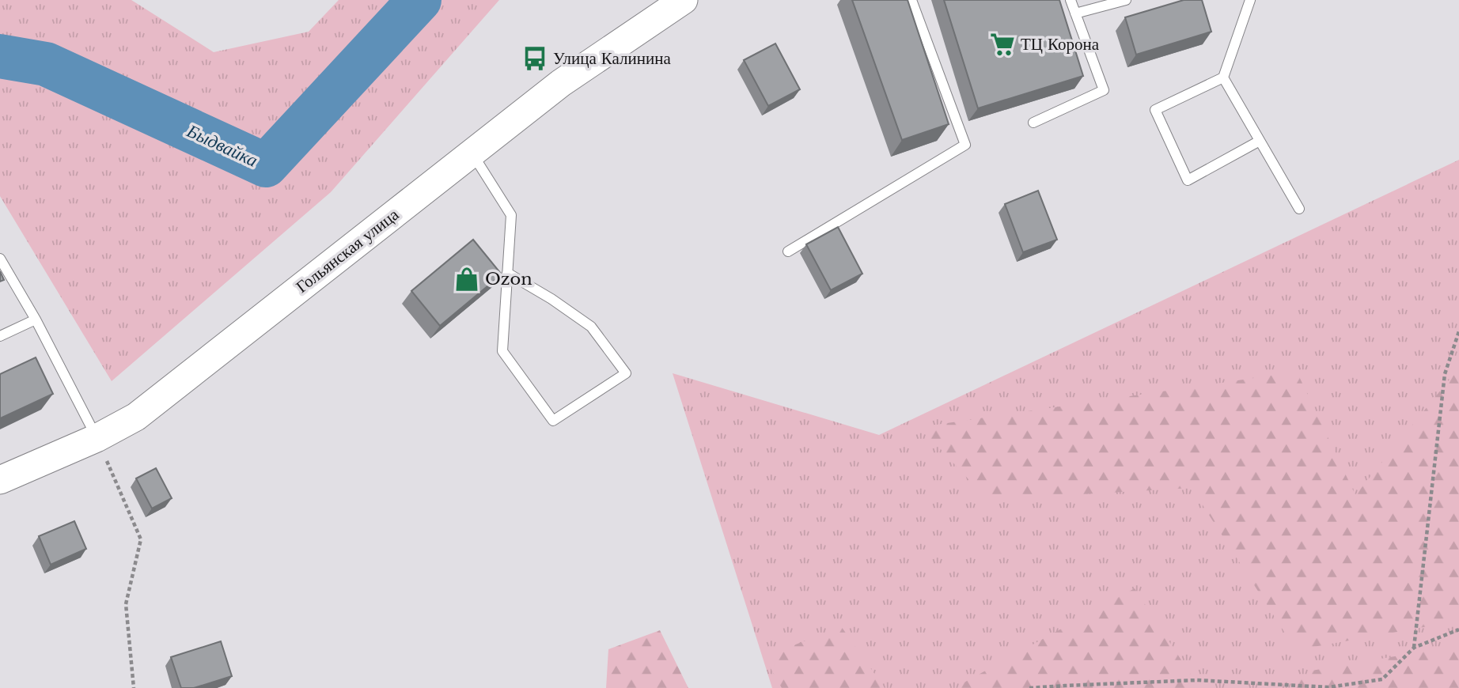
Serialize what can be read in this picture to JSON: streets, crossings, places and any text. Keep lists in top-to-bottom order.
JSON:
{
  "streets": {
    "main road": ["Гольянская улица"]
  },
  "water": ["Быдвайка"],
  "places": {
    "supermarket": ["ТЦ Корона"],
    "bus stop": ["Улица Калинина"],
    "shop": ["Ozon"]
  }
}
